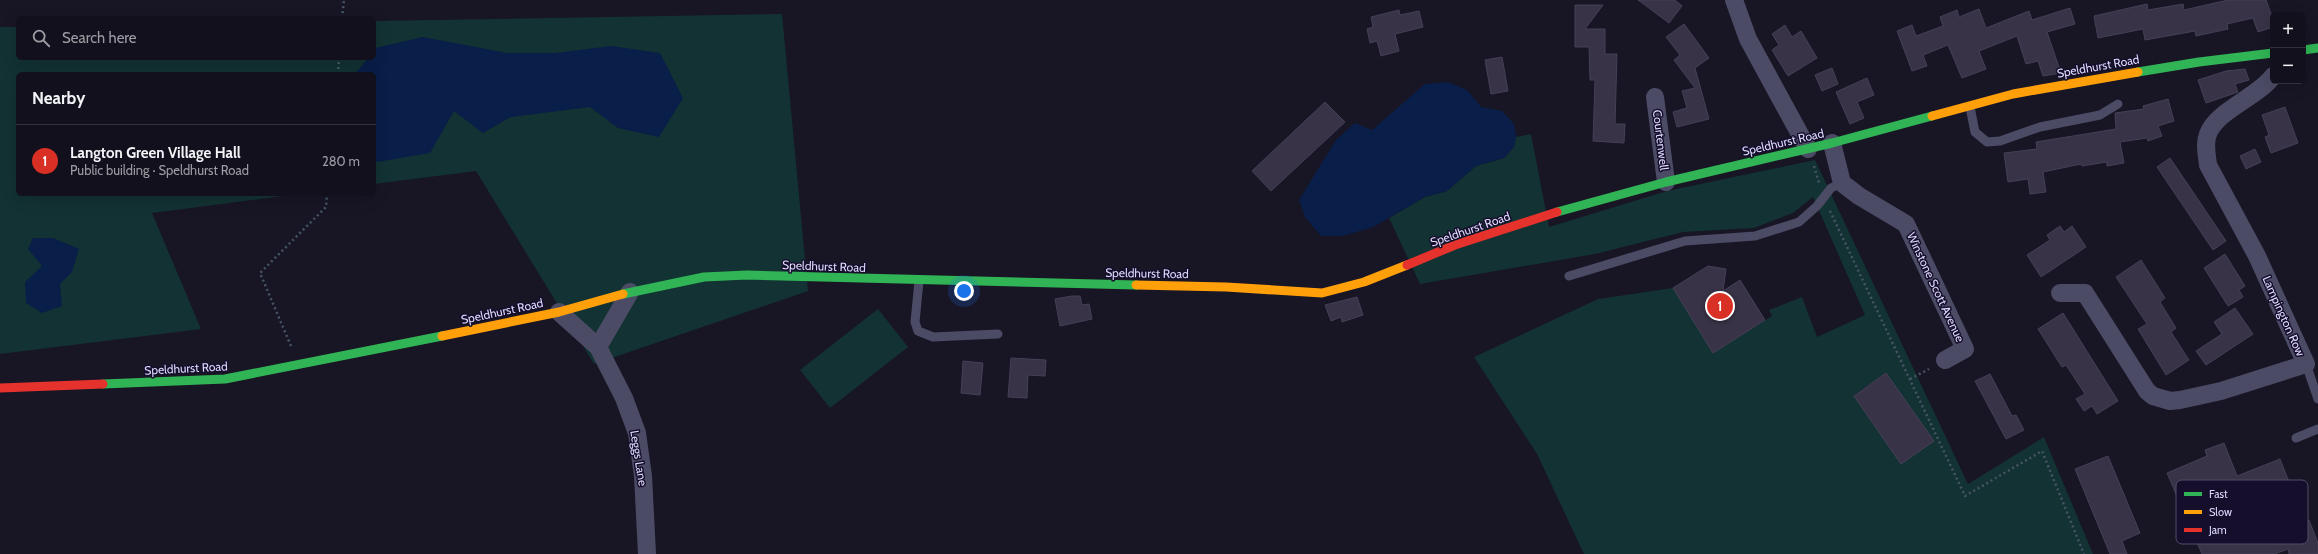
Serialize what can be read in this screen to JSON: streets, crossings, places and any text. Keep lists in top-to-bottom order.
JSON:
{
  "streets": {
    "street": [
      "Speldhurst Road",
      "Courtenwell",
      "Winstone Scott Avenue",
      "Lampington Row",
      "Leggs Lane"
    ]
  },
  "crossings": [
    ["Speldhurst Road", "Courtenwell"],
    ["Speldhurst Road", "Leggs Lane"]
  ],
  "legend": ["Fast", "Slow", "Jam"],
  "page": {
    "map_buttons": ["+", "−"],
    "search": "Search here",
    "heading": "Nearby",
    "list": [
      {
        "mark": "1",
        "name": "Langton Green Village Hall",
        "note": "Public building · Speldhurst Road",
        "value": "280 m"
      }
    ],
    "pins": "1"
  }
}
